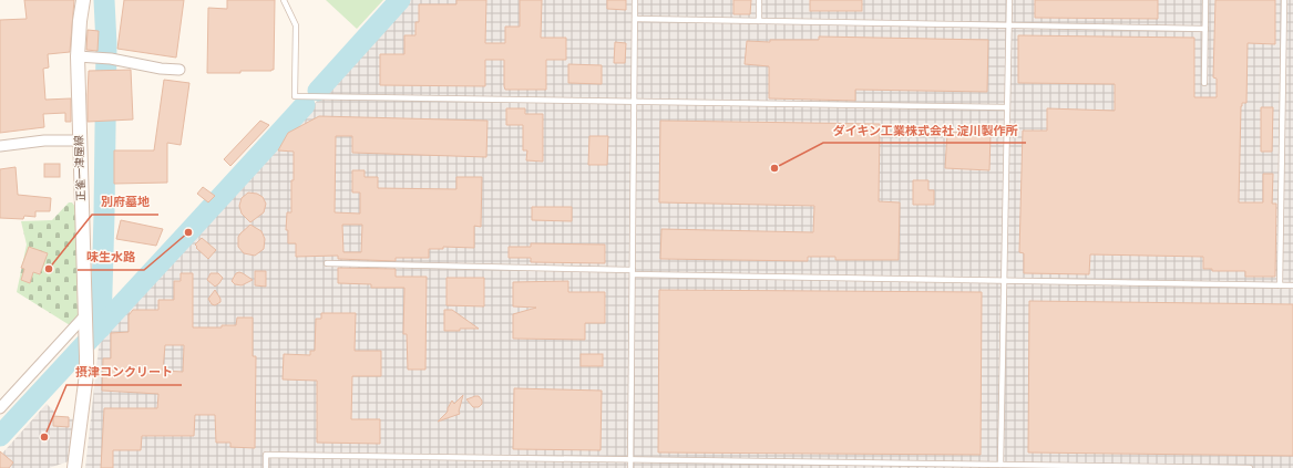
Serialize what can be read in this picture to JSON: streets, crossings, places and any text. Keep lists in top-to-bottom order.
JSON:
{
  "streets": {
    "main road": ["正雀一津屋線"]
  },
  "places": [
    "ダイキン工業株式会社 淀川製作所",
    "味生水路",
    "別府墓地",
    "摂津コンクリート"
  ]
}
